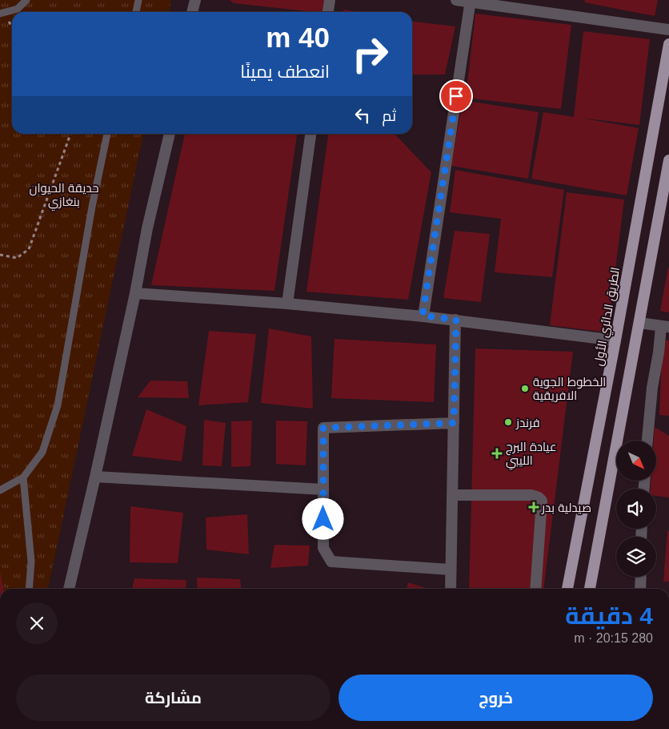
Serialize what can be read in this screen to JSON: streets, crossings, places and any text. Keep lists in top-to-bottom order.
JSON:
{
  "streets": {
    "main road": ["الطريق الدائري الأول"]
  },
  "parks": ["حديقة الحيوان بنغازي"],
  "places": {
    "other": ["الخطوط الجوية الافريقية", "فرندز"],
    "health": ["عيادة البرج الليبي", "صيدلية بدر"]
  },
  "north": "bottom right",
  "page": {
    "turn": ["40 m", "انعطف يمينًا"],
    "then": "ثم",
    "heading": ["4 دقيقة", "280 m · 20:15"],
    "buttons": ["خروج", "مشاركة"]
  }
}
